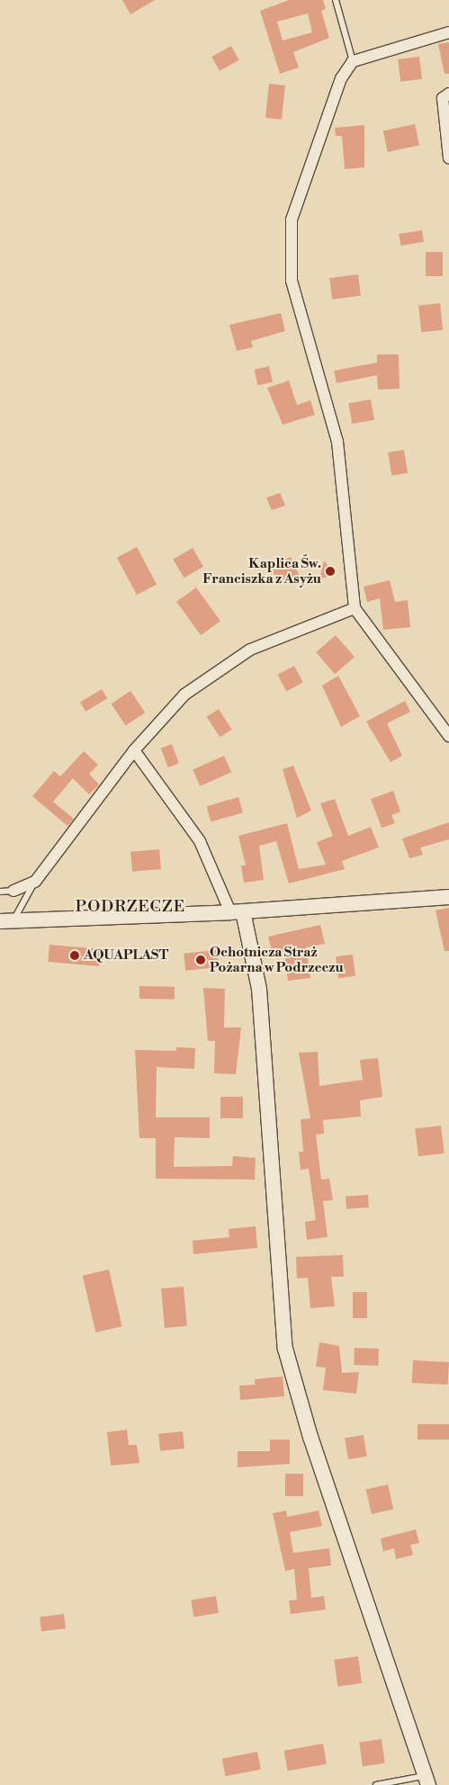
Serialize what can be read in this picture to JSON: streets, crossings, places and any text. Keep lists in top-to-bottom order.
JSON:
{
  "districts": ["PODRZECZE"],
  "places": ["Kaplica Św. Franciszka z Asyżu", "AQUAPLAST", "Ochotnicza Straż Pożarna w Podrzeczu"]
}
